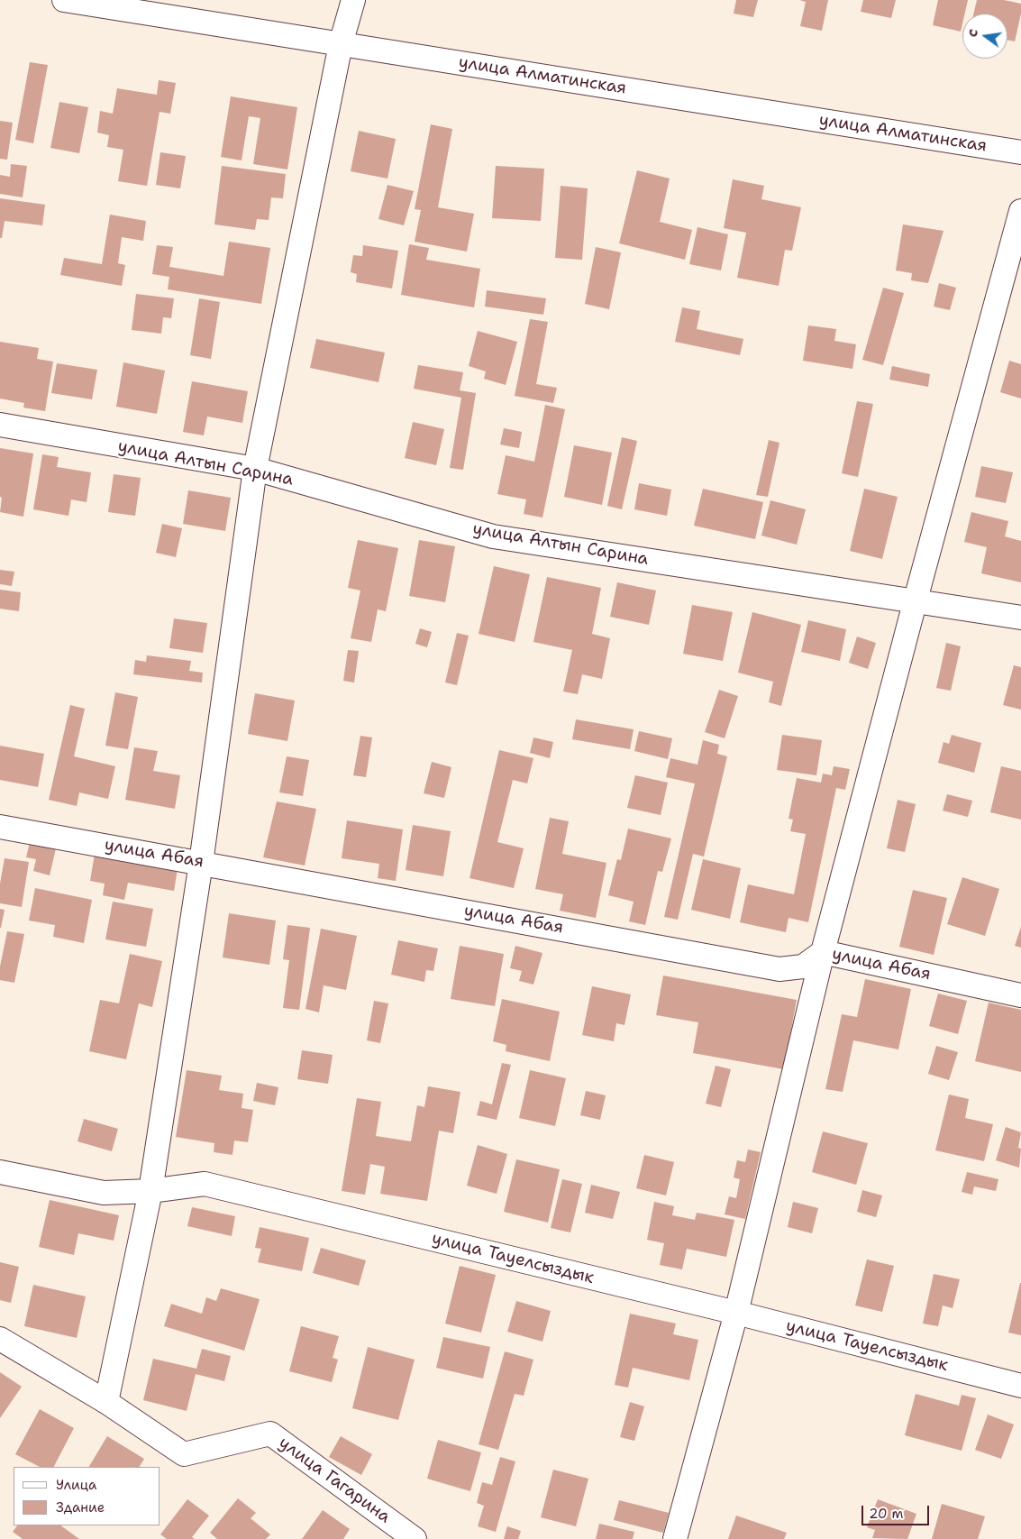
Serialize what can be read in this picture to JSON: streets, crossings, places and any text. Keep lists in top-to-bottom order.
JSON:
{
  "streets": {
    "street": [
      "улица Алматинская",
      "улица Алтын Сарина",
      "улица Абая",
      "улица Тауелсыздык",
      "улица Гагарина"
    ]
  },
  "legend": ["Улица", "Здание"],
  "scale_bar": "20 m",
  "north": "left"
}
